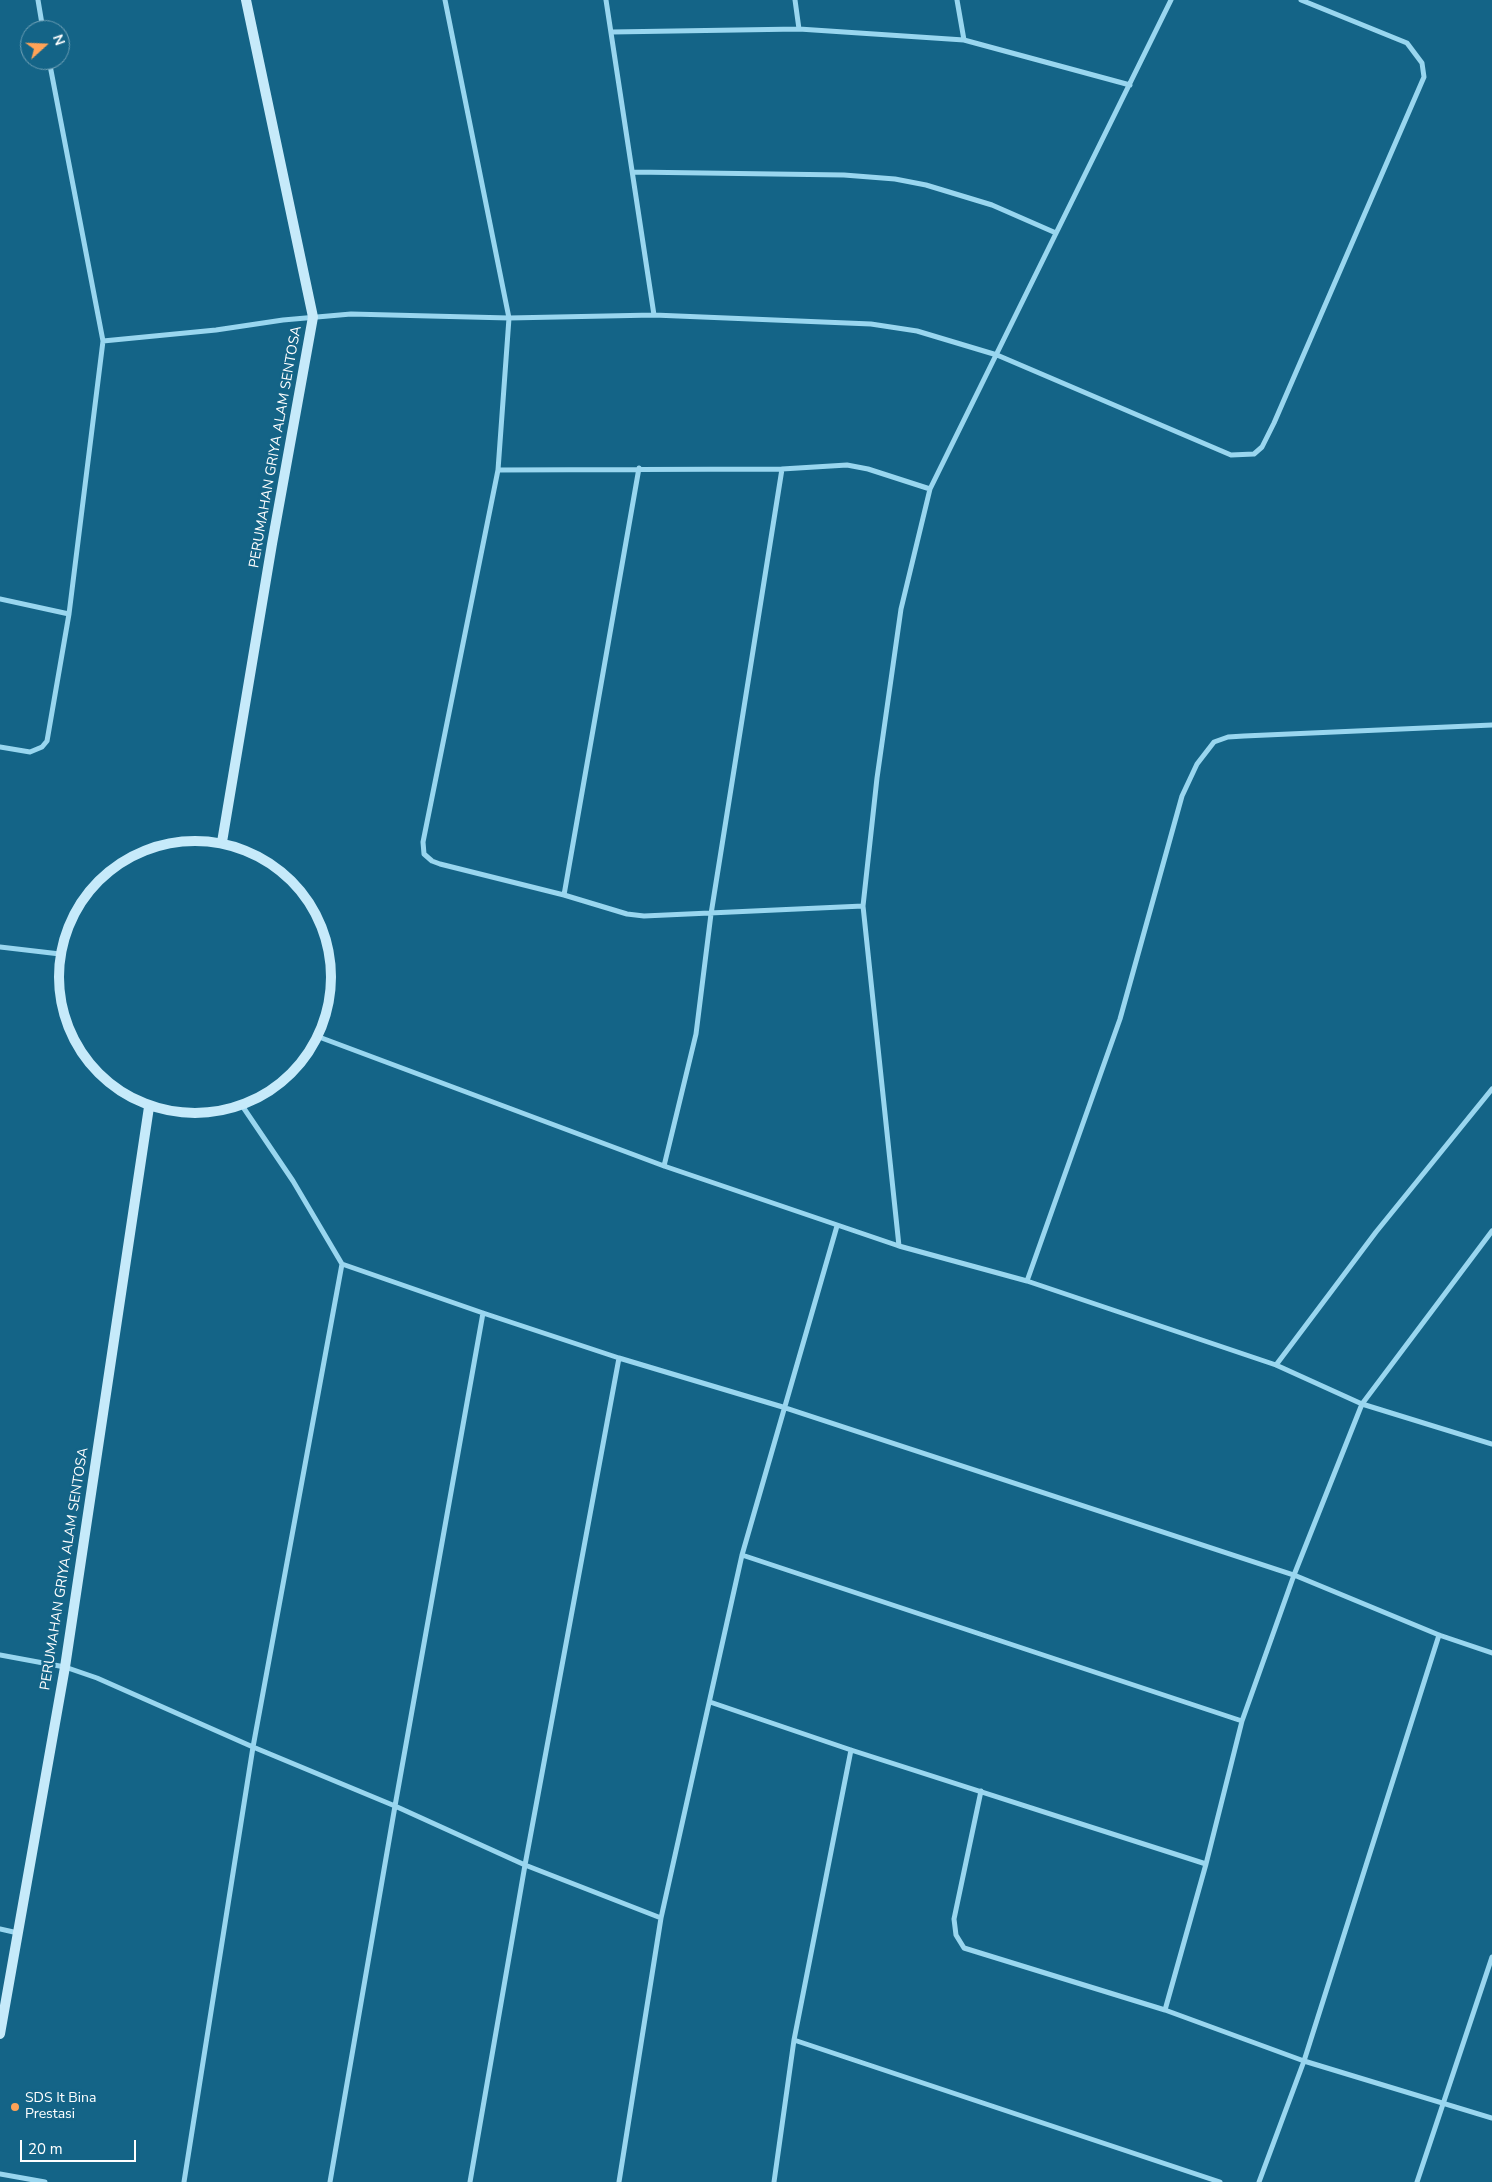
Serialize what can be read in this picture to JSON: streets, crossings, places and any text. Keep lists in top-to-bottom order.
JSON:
{
  "streets": {
    "street": ["PERUMAHAN GRIYA ALAM SENTOSA"]
  },
  "places": ["SDS It Bina Prestasi"],
  "scale_bar": "20 m",
  "north": "right"
}
